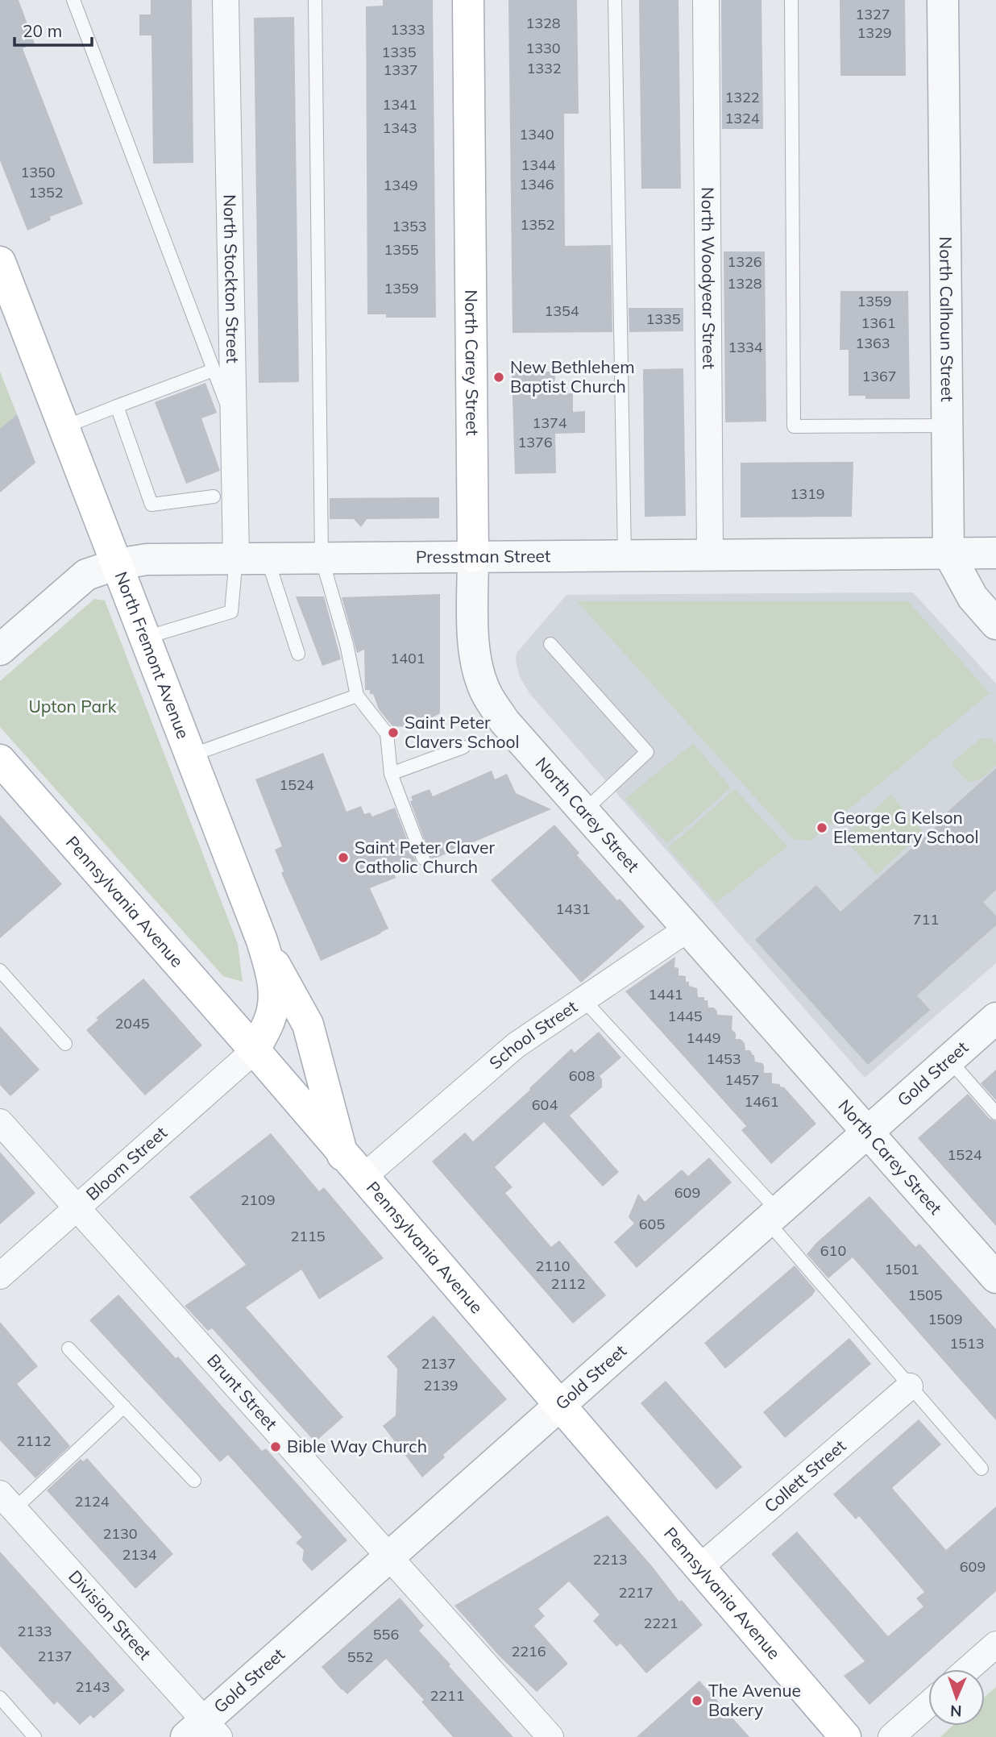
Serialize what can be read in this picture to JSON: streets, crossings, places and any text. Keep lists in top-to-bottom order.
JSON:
{
  "streets": {
    "main road": ["North Carey Street", "North Fremont Avenue", "Pennsylvania Avenue"],
    "street": [
      "North Woodyear Street",
      "North Stockton Street",
      "North Calhoun Street",
      "Presstman Street",
      "School Street",
      "Gold Street",
      "Bloom Street",
      "Brunt Street",
      "Collett Street",
      "Division Street"
    ]
  },
  "crossings": [
    ["North Woodyear Street", "Presstman Street"],
    ["North Stockton Street", "Presstman Street"],
    ["North Calhoun Street", "Presstman Street"],
    ["North Carey Street", "Presstman Street"],
    ["North Carey Street", "School Street"],
    ["North Carey Street", "Gold Street"],
    ["Presstman Street", "North Fremont Avenue"],
    ["North Fremont Avenue", "Pennsylvania Avenue"],
    ["North Fremont Avenue", "Bloom Street"],
    ["Pennsylvania Avenue", "School Street"],
    ["Pennsylvania Avenue", "Gold Street"],
    ["Pennsylvania Avenue", "Bloom Street"],
    ["Pennsylvania Avenue", "Collett Street"],
    ["Gold Street", "Brunt Street"],
    ["Gold Street", "Division Street"],
    ["Bloom Street", "Brunt Street"]
  ],
  "parks": ["Upton Park"],
  "places": [
    "New Bethlehem Baptist Church",
    "Saint Peter Clavers School",
    "George G Kelson Elementary School",
    "Saint Peter Claver Catholic Church",
    "Bible Way Church",
    "The Avenue Bakery"
  ],
  "house_numbers": [
    "1327",
    "1328",
    "1333",
    "1329",
    "1330",
    "1335",
    "1332",
    "1337",
    "1322",
    "1341",
    "1324",
    "1343",
    "1340",
    "1344",
    "1350",
    "1346",
    "1349",
    "1352",
    "1352",
    "1353",
    "1355",
    "1326",
    "1328",
    "1359",
    "1359",
    "1354",
    "1335",
    "1361",
    "1363",
    "1334",
    "1367",
    "1374",
    "1376",
    "1319",
    "1401",
    "1524",
    "1431",
    "711",
    "1441",
    "1445",
    "2045",
    "1449",
    "1453",
    "608",
    "1457",
    "1461",
    "604",
    "1524",
    "609",
    "2109",
    "605",
    "2115",
    "610",
    "2110",
    "1501",
    "2112",
    "1505",
    "1509",
    "1513",
    "2137",
    "2139",
    "2112",
    "2124",
    "2130",
    "2134",
    "2213",
    "609",
    "2217",
    "2221",
    "2133",
    "556",
    "2216",
    "2137",
    "552",
    "2143",
    "2211"
  ],
  "scale_bar": "20 m",
  "north": "bottom"
}
